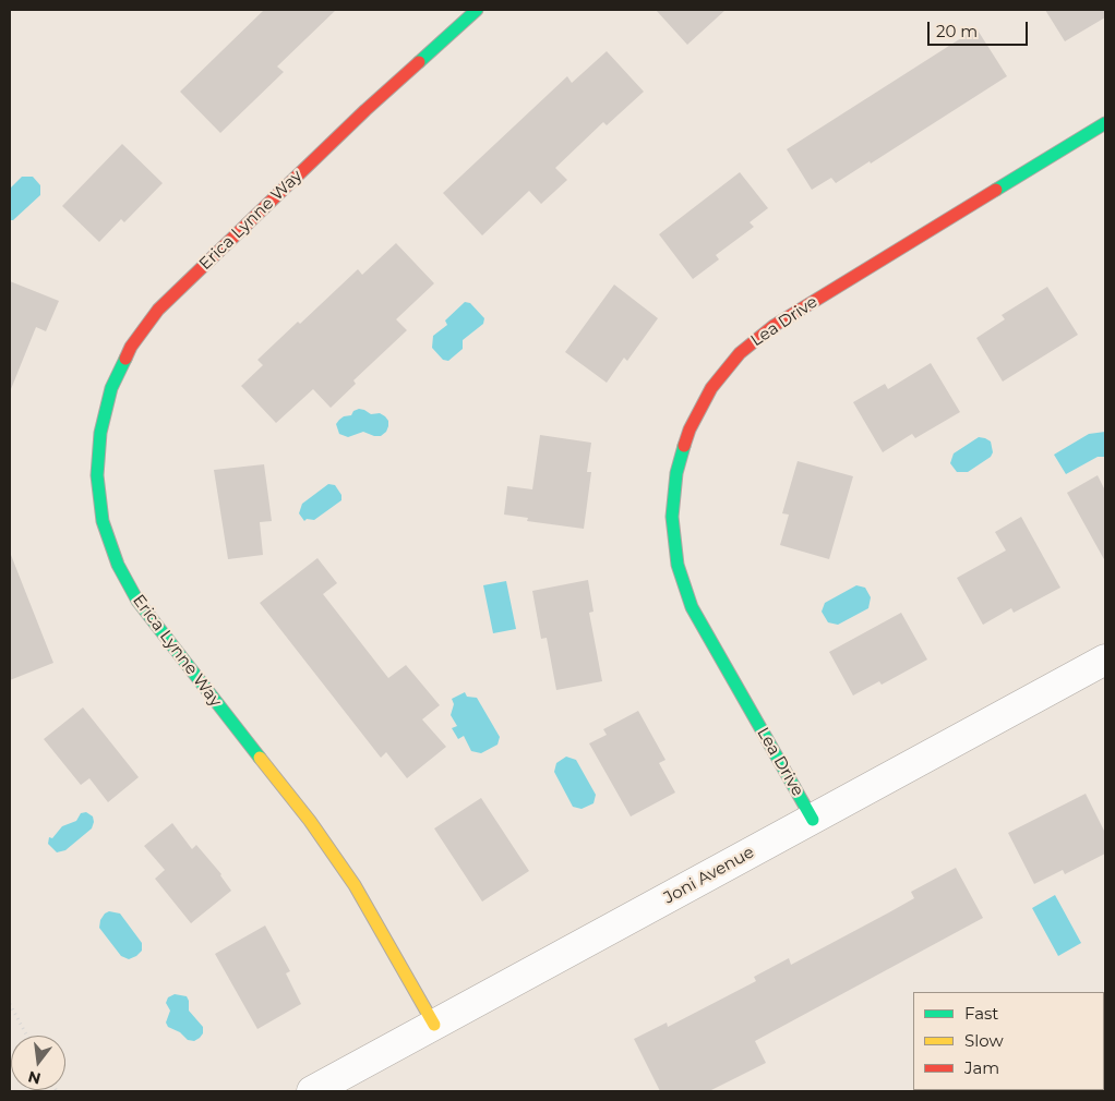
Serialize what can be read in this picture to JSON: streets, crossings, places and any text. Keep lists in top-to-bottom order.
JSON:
{
  "streets": {
    "street": ["Erica Lynne Way", "Lea Drive", "Joni Avenue"]
  },
  "crossings": [
    ["Erica Lynne Way", "Joni Avenue"],
    ["Lea Drive", "Joni Avenue"]
  ],
  "legend": ["Fast", "Slow", "Jam"],
  "scale_bar": "20 m",
  "north": "bottom"
}
